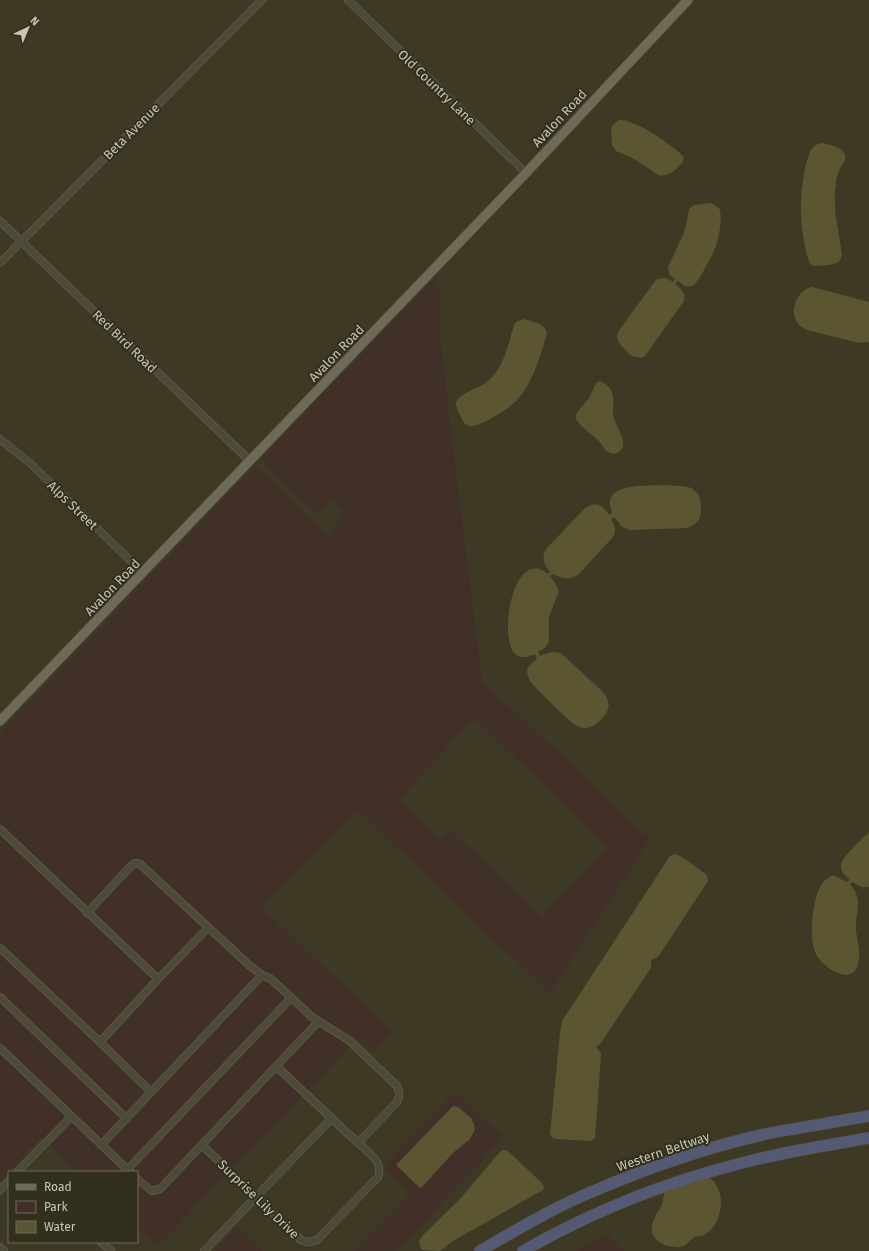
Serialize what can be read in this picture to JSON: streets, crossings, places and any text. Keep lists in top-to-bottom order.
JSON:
{
  "streets": {
    "highway": ["Western Beltway"],
    "main road": ["Avalon Road"],
    "street": [
      "Old Country Lane",
      "Beta Avenue",
      "Red Bird Road",
      "Alps Street",
      "Surprise Lily Drive"
    ]
  },
  "crossings": [
    ["Old Country Lane", "Avalon Road"],
    ["Avalon Road", "Red Bird Road"],
    ["Avalon Road", "Alps Street"],
    ["Beta Avenue", "Red Bird Road"]
  ],
  "legend": ["Road", "Park", "Water"],
  "north": "top right"
}
